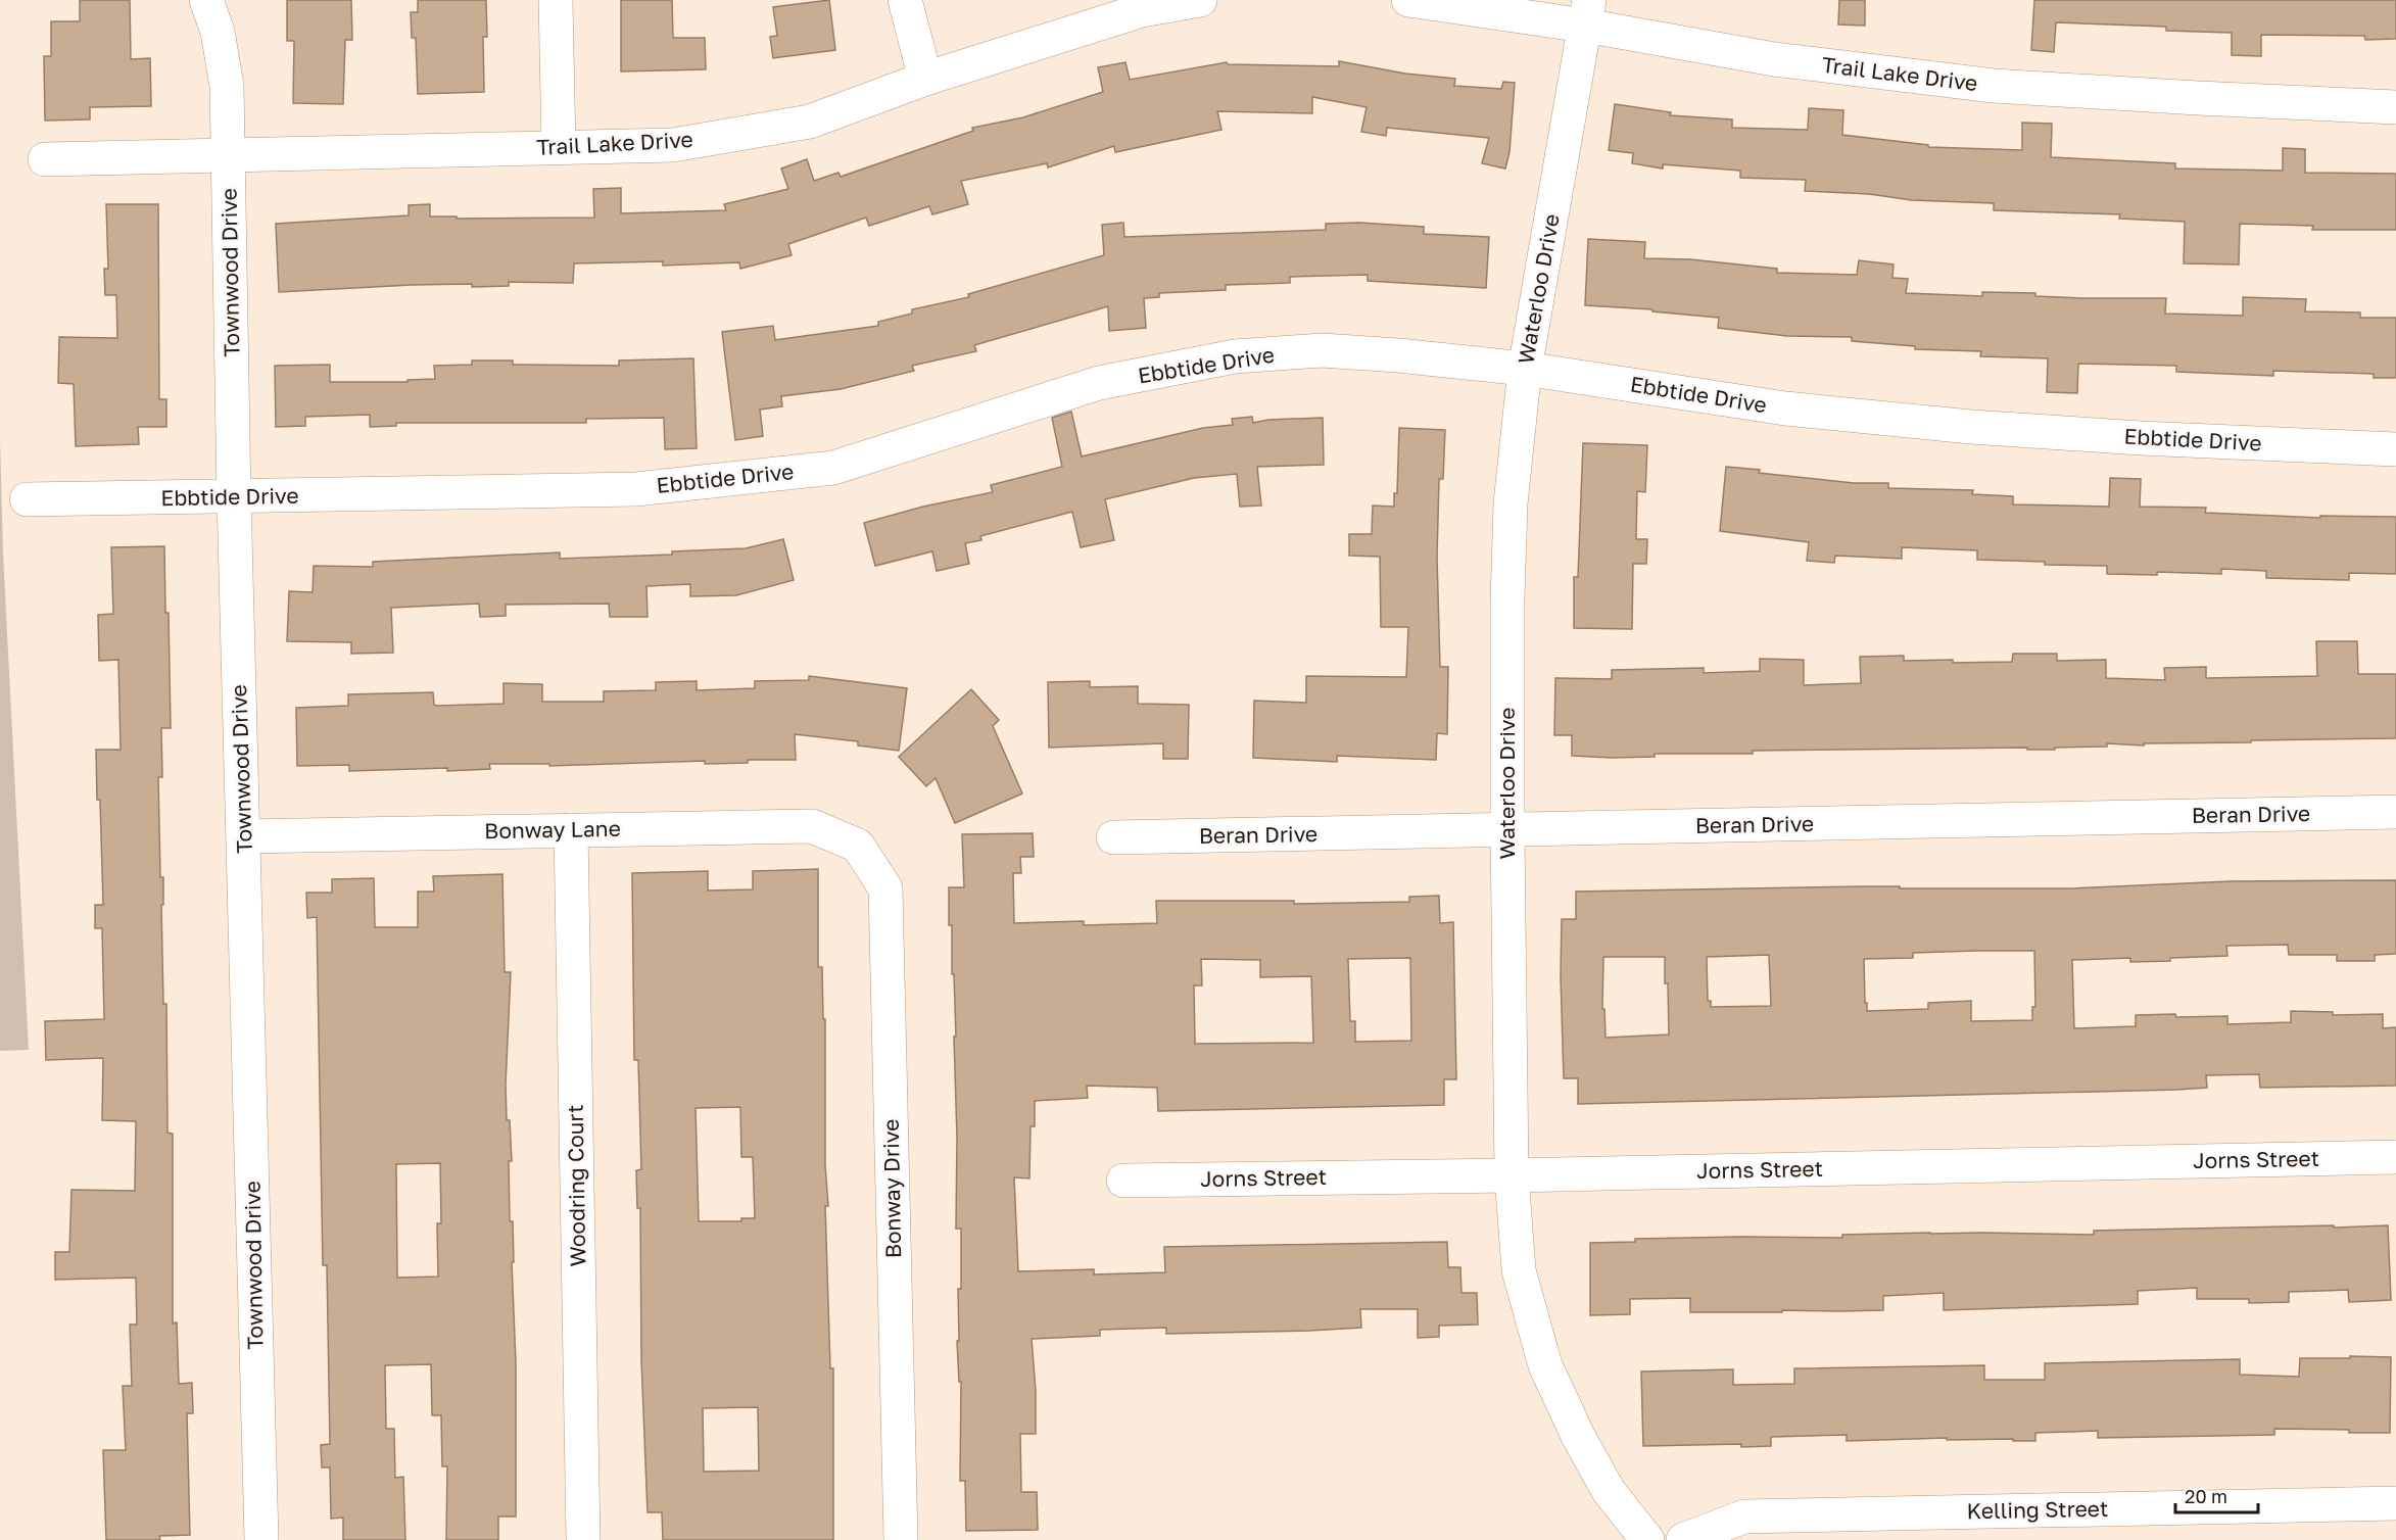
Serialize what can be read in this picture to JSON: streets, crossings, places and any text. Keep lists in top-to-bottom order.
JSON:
{
  "streets": {
    "street": [
      "Trail Lake Drive",
      "Townwood Drive",
      "Waterloo Drive",
      "Ebbtide Drive",
      "Beran Drive",
      "Bonway Lane",
      "Jorns Street",
      "Woodring Court",
      "Bonway Drive",
      "Kelling Street"
    ]
  },
  "crossings": [
    ["Trail Lake Drive", "Townwood Drive"],
    ["Trail Lake Drive", "Waterloo Drive"],
    ["Townwood Drive", "Ebbtide Drive"],
    ["Townwood Drive", "Bonway Lane"],
    ["Waterloo Drive", "Ebbtide Drive"],
    ["Waterloo Drive", "Beran Drive"],
    ["Waterloo Drive", "Jorns Street"],
    ["Bonway Lane", "Woodring Court"],
    ["Bonway Lane", "Bonway Drive"]
  ],
  "scale_bar": "20 m"
}
